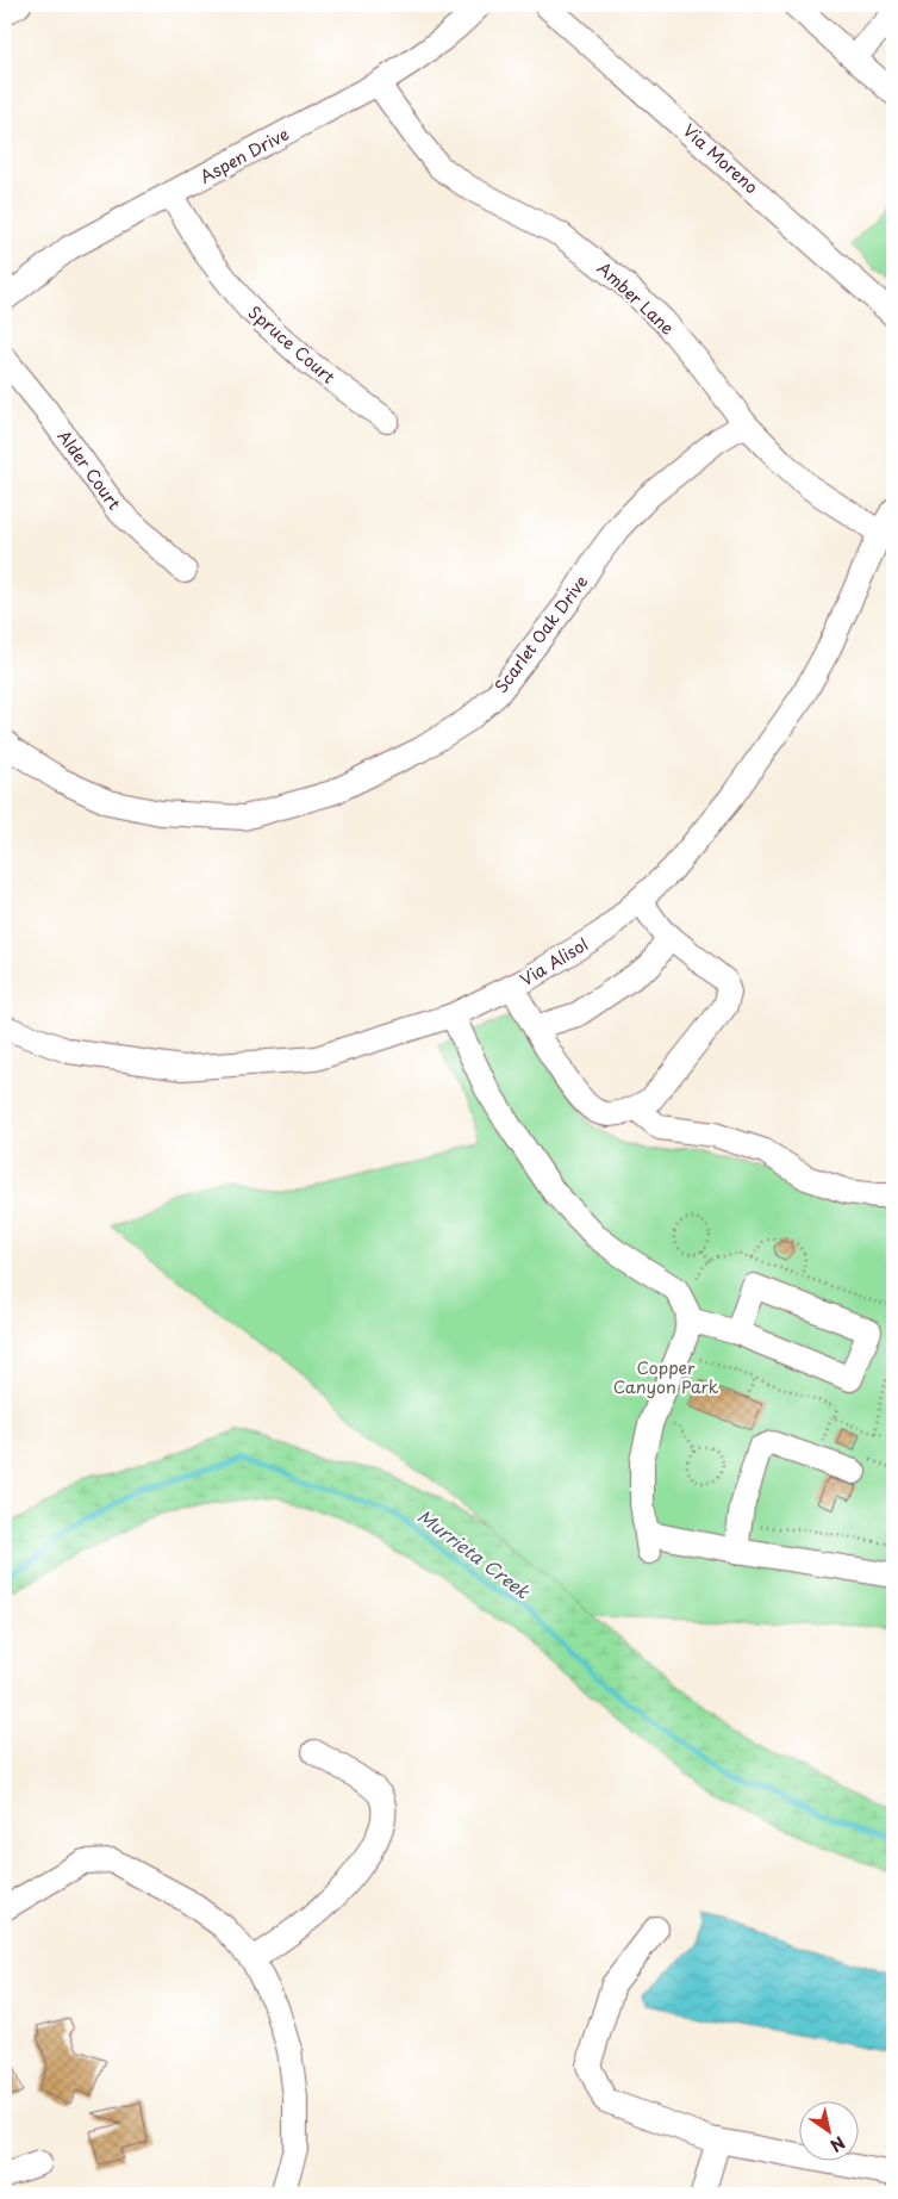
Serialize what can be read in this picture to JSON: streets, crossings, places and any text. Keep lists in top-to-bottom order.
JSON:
{
  "streets": {
    "street": [
      "Aspen Drive",
      "Via Moreno",
      "Amber Lane",
      "Spruce Court",
      "Alder Court",
      "Scarlet Oak Drive",
      "Via Alisol"
    ]
  },
  "crossings": [
    ["Aspen Drive", "Amber Lane"],
    ["Aspen Drive", "Spruce Court"],
    ["Amber Lane", "Scarlet Oak Drive"],
    ["Amber Lane", "Via Alisol"]
  ],
  "water": ["Murrieta Creek"],
  "parks": ["Copper Canyon Park"],
  "north": "bottom right"
}
